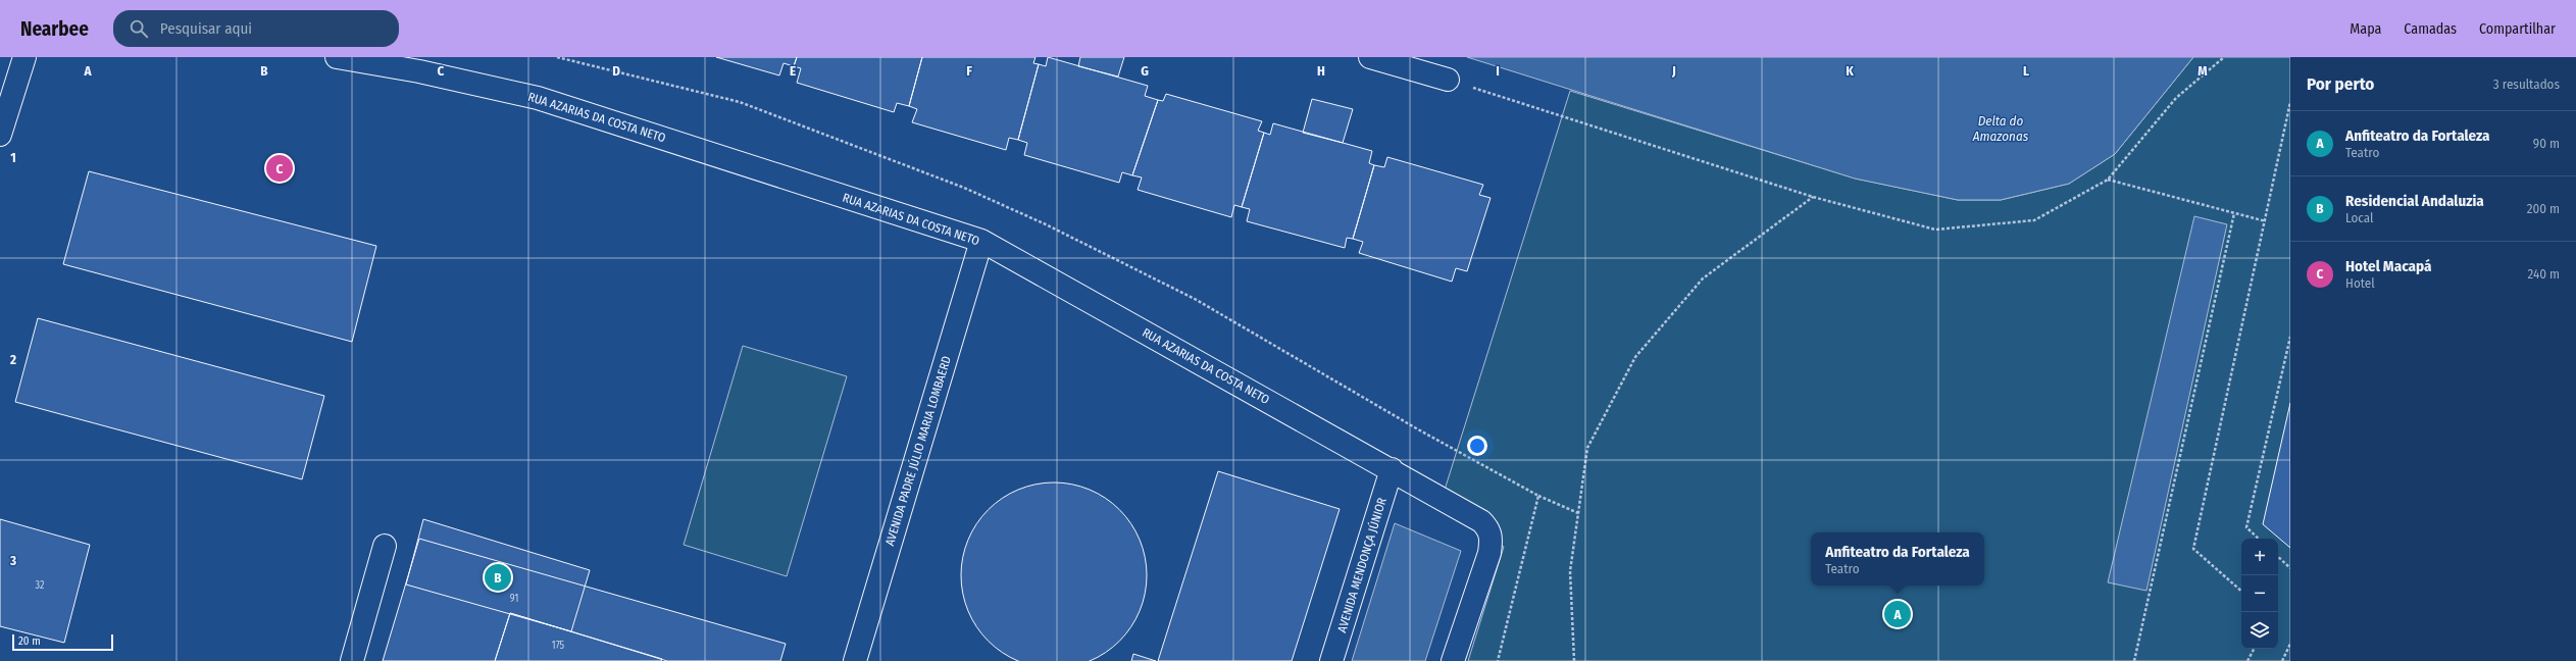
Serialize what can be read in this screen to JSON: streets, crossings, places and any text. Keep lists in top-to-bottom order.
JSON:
{
  "streets": {
    "street": ["RUA AZARIAS DA COSTA NETO", "AVENIDA PADRE JÚLIO MARIA LOMBAERD", "AVENIDA MENDONÇA JÚNIOR"]
  },
  "crossings": [
    ["RUA AZARIAS DA COSTA NETO", "AVENIDA PADRE JÚLIO MARIA LOMBAERD"],
    ["RUA AZARIAS DA COSTA NETO", "AVENIDA MENDONÇA JÚNIOR"]
  ],
  "water": ["Delta do Amazonas"],
  "house_numbers": ["32", "91", "175"],
  "scale_bar": "20 m",
  "page": {
    "header": "Nearbee",
    "search": "Pesquisar aqui",
    "nav": ["Mapa", "Camadas", "Compartilhar"],
    "heading": ["Por perto", "3 resultados"],
    "list": [
      {
        "mark": "A",
        "name": "Anfiteatro da Fortaleza",
        "note": "Teatro",
        "value": "90 m"
      },
      {
        "mark": "B",
        "name": "Residencial Andaluzia",
        "note": "Local",
        "value": "200 m"
      },
      {
        "mark": "C",
        "name": "Hotel Macapá",
        "note": "Hotel",
        "value": "240 m"
      }
    ],
    "pins": ["C", "B", "A"],
    "popup": ["Anfiteatro da Fortaleza", "Teatro"],
    "map_buttons": ["+", "−"],
    "scale": "20 m"
  },
  "grid": {
    "columns": [
      "A",
      "B",
      "C",
      "D",
      "E",
      "F",
      "G",
      "H",
      "I",
      "J",
      "K",
      "L",
      "M"
    ],
    "rows": ["1", "2", "3"]
  }
}
